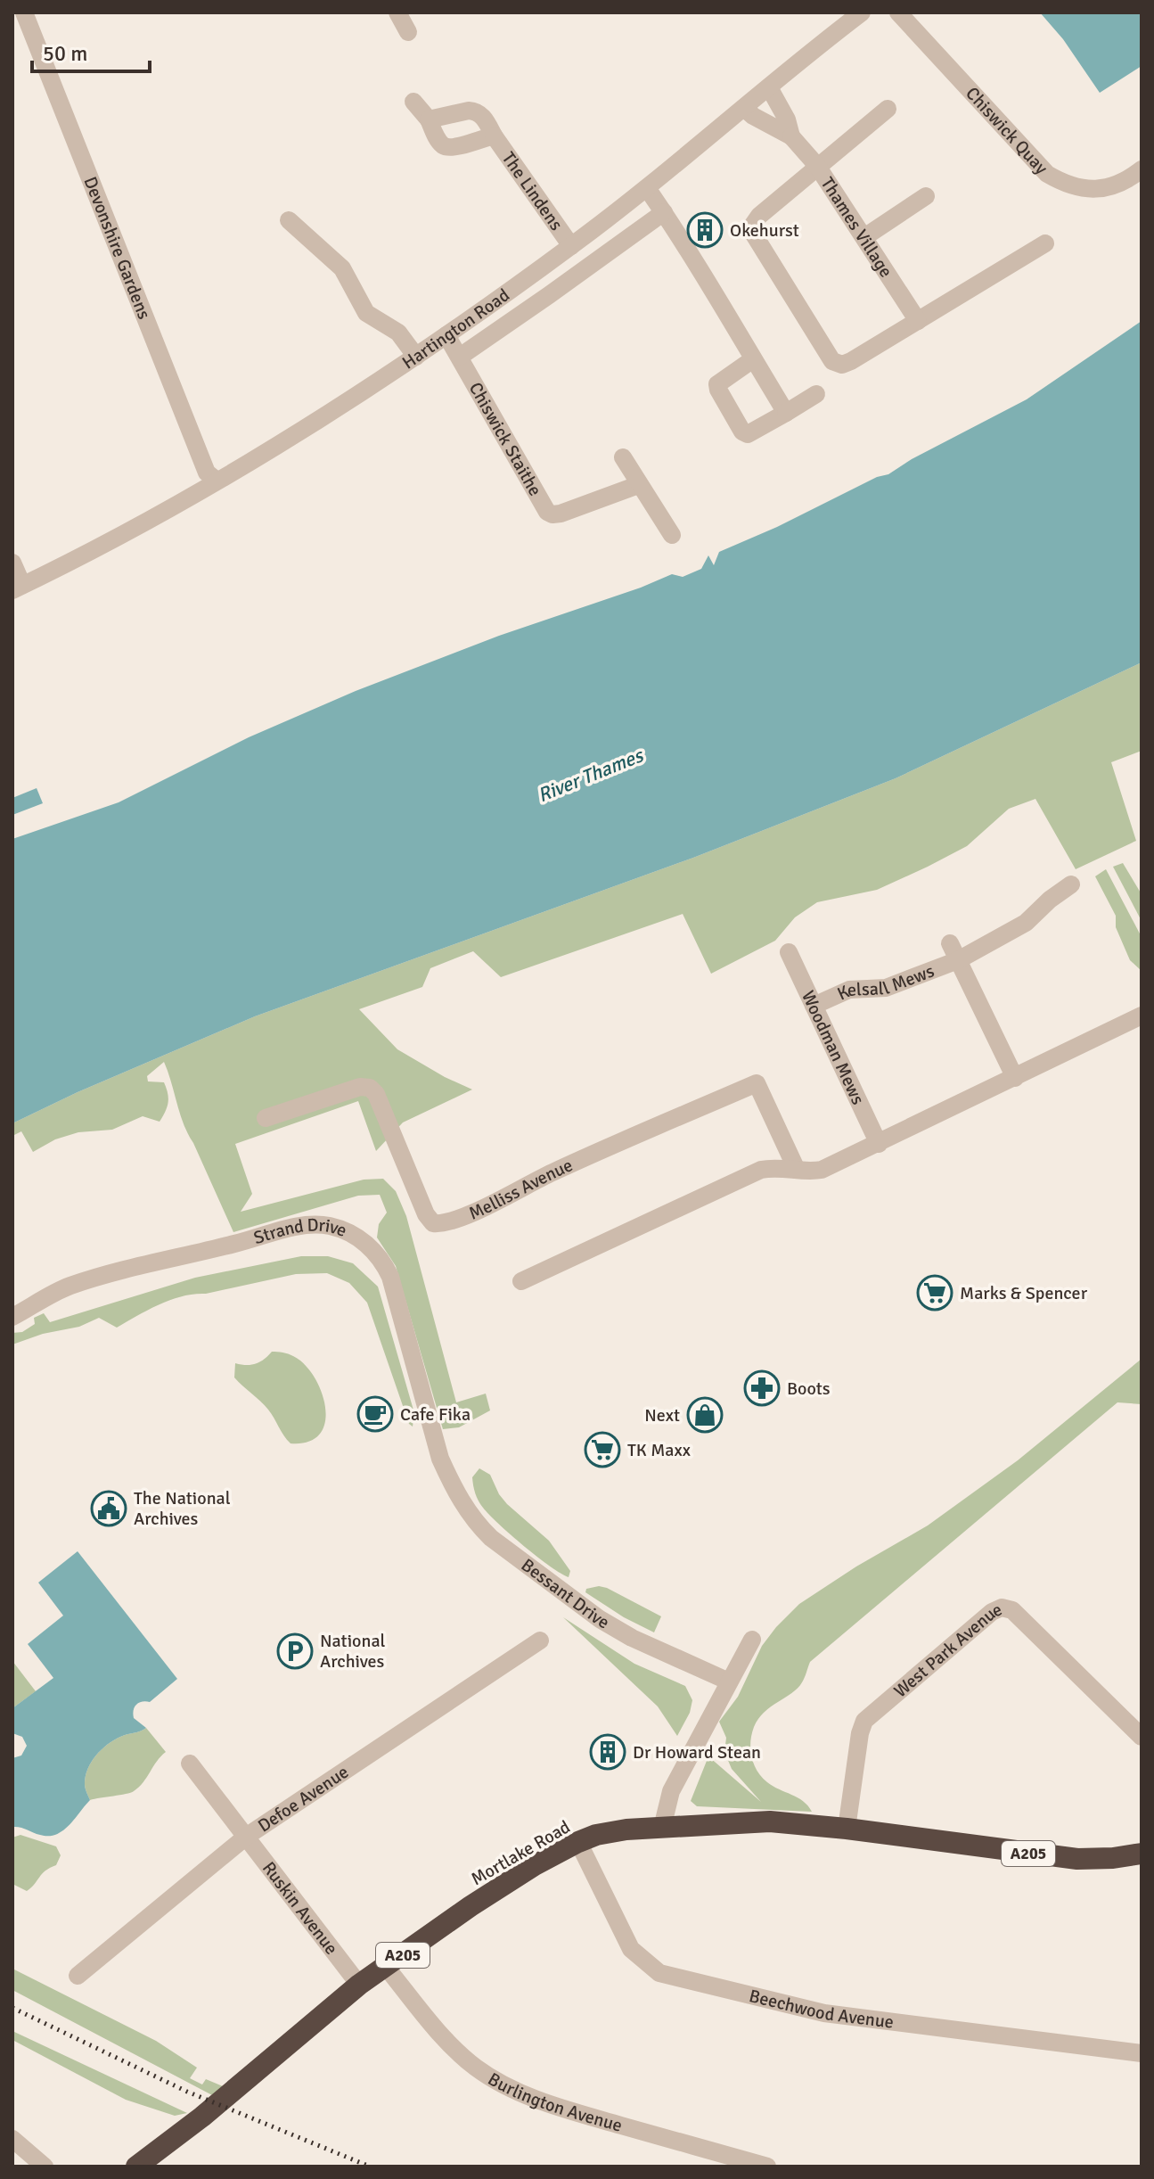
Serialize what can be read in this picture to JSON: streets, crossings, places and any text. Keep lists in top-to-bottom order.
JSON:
{
  "streets": {
    "highway": ["Mortlake Road", "A205"],
    "street": [
      "Chiswick Quay",
      "The Lindens",
      "Thames Village",
      "Devonshire Gardens",
      "Hartington Road",
      "Chiswick Staithe",
      "Kelsall Mews",
      "Woodman Mews",
      "Melliss Avenue",
      "Strand Drive",
      "Bessant Drive",
      "West Park Avenue",
      "Defoe Avenue",
      "Ruskin Avenue",
      "Beechwood Avenue",
      "Burlington Avenue"
    ]
  },
  "crossings": [
    ["The Lindens", "Hartington Road"],
    ["Thames Village", "Hartington Road"],
    ["Devonshire Gardens", "Hartington Road"],
    ["Hartington Road", "Chiswick Staithe"],
    ["Kelsall Mews", "Woodman Mews"],
    ["Strand Drive", "Bessant Drive"],
    ["West Park Avenue", "Mortlake Road"],
    ["Defoe Avenue", "Ruskin Avenue"],
    ["Mortlake Road", "Ruskin Avenue"],
    ["Mortlake Road", "Beechwood Avenue"],
    ["Mortlake Road", "Burlington Avenue"]
  ],
  "water": ["River Thames"],
  "places": {
    "building": ["Okehurst", "Dr Howard Stean"],
    "supermarket": ["Marks & Spencer", "TK Maxx"],
    "pharmacy": ["Boots"],
    "cafe": ["Cafe Fika"],
    "shop": ["Next"],
    "public building": ["The National Archives"],
    "parking": ["National Archives"]
  },
  "scale_bar": "50 m"
}
